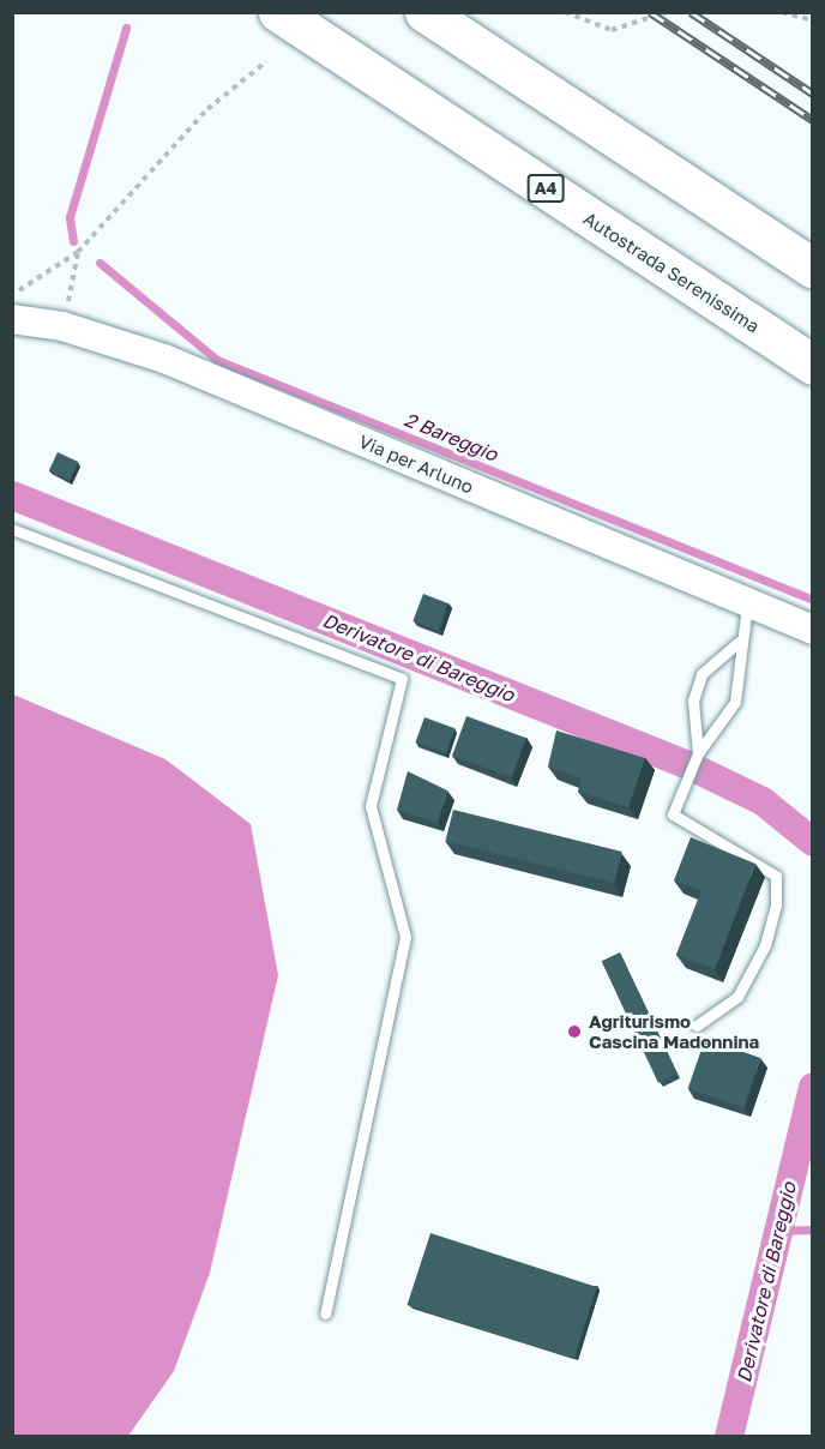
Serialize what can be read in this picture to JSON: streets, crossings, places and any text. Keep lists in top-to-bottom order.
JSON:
{
  "streets": {
    "highway": ["A4", "Autostrada Serenissima"],
    "street": ["Via per Arluno"]
  },
  "water": ["2 Bareggio", "Derivatore di Bareggio"],
  "places": ["Agriturismo Cascina Madonnina"]
}
